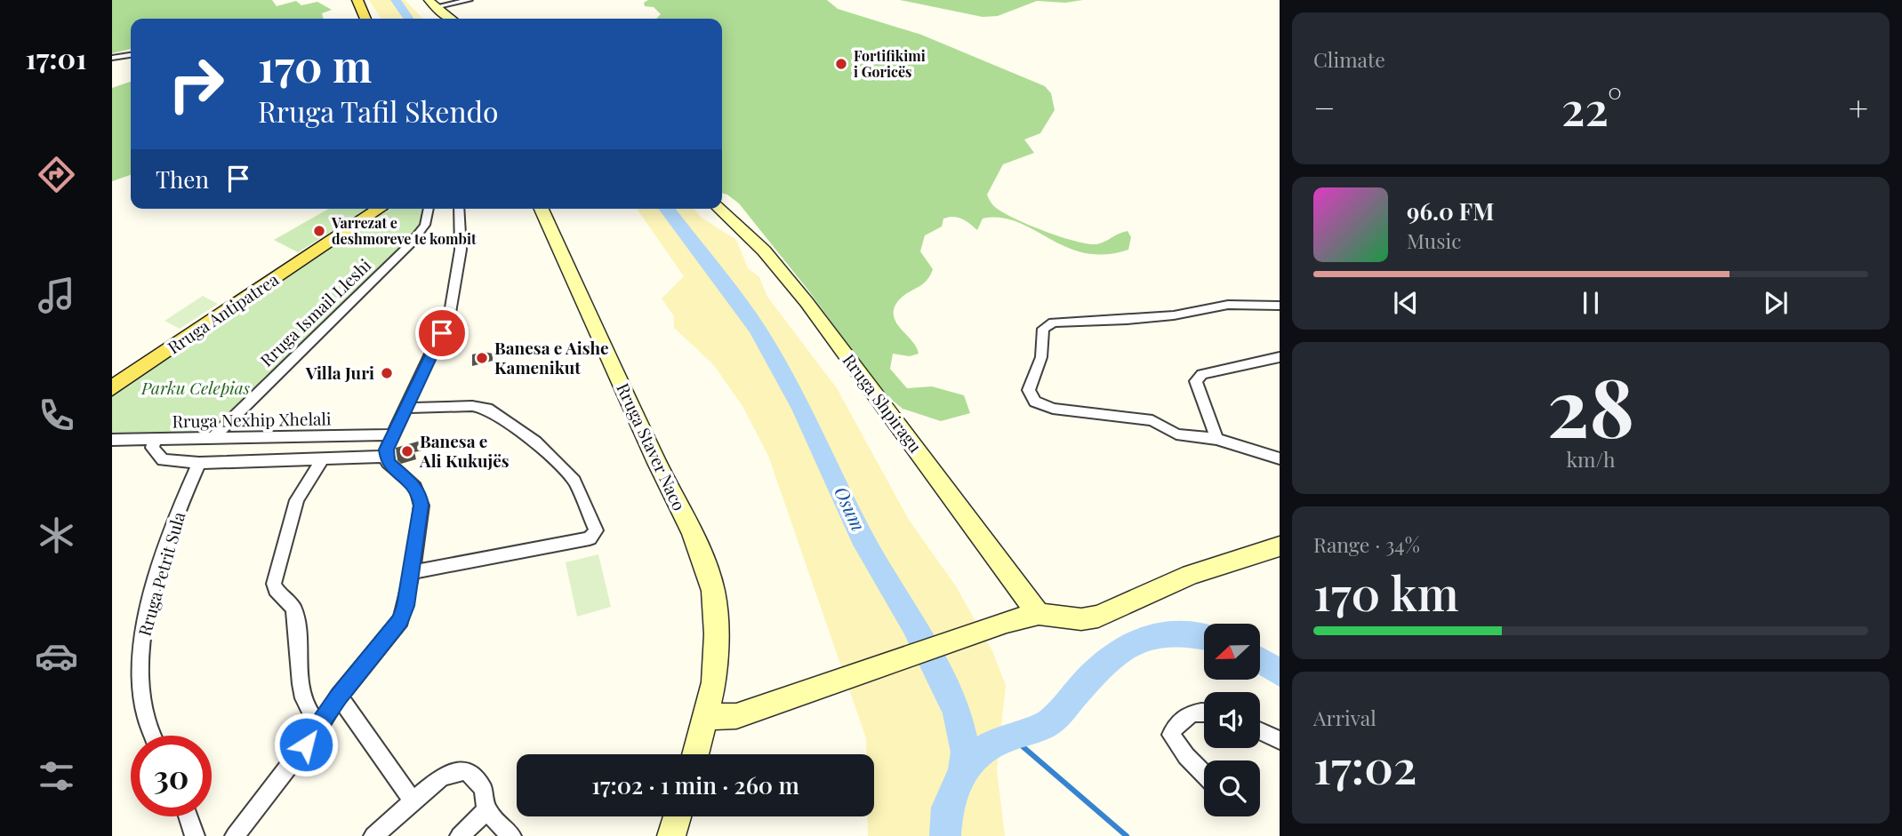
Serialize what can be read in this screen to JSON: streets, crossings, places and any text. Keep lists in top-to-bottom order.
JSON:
{
  "streets": {
    "main road": ["Rruga Antipatrea"],
    "street": [
      "Rruga Ismail Lleshi",
      "Rruga Shpiragu",
      "Rruga Nexhip Xhelali",
      "Rruga Staver Naco",
      "Rruga Petrit Sula"
    ]
  },
  "crossings": [
    ["Rruga Ismail Lleshi", "Rruga Nexhip Xhelali"]
  ],
  "water": ["Osum"],
  "parks": ["Parku Celepias"],
  "places": [
    "Fortifikimi i Goricës",
    "Varrezat e deshmoreve te kombit",
    "Banesa e Aishe Kamenikut",
    "Villa Juri",
    "Banesa e Ali Kukujës"
  ],
  "north": "left",
  "page": {
    "tabs": "17:01",
    "tile": [
      "Climate",
      ["28", "km/h"],
      ["Range · 34%", "170 km"],
      ["Arrival", "17:02"]
    ],
    "turn": ["170 m", "Rruga Tafil Skendo"],
    "heat": ["−", "22°", "+"],
    "then": "Then",
    "song": ["96.0 FM", "Music"],
    "limit": "30",
    "trip": "17:02 · 1 min · 260 m"
  }
}
